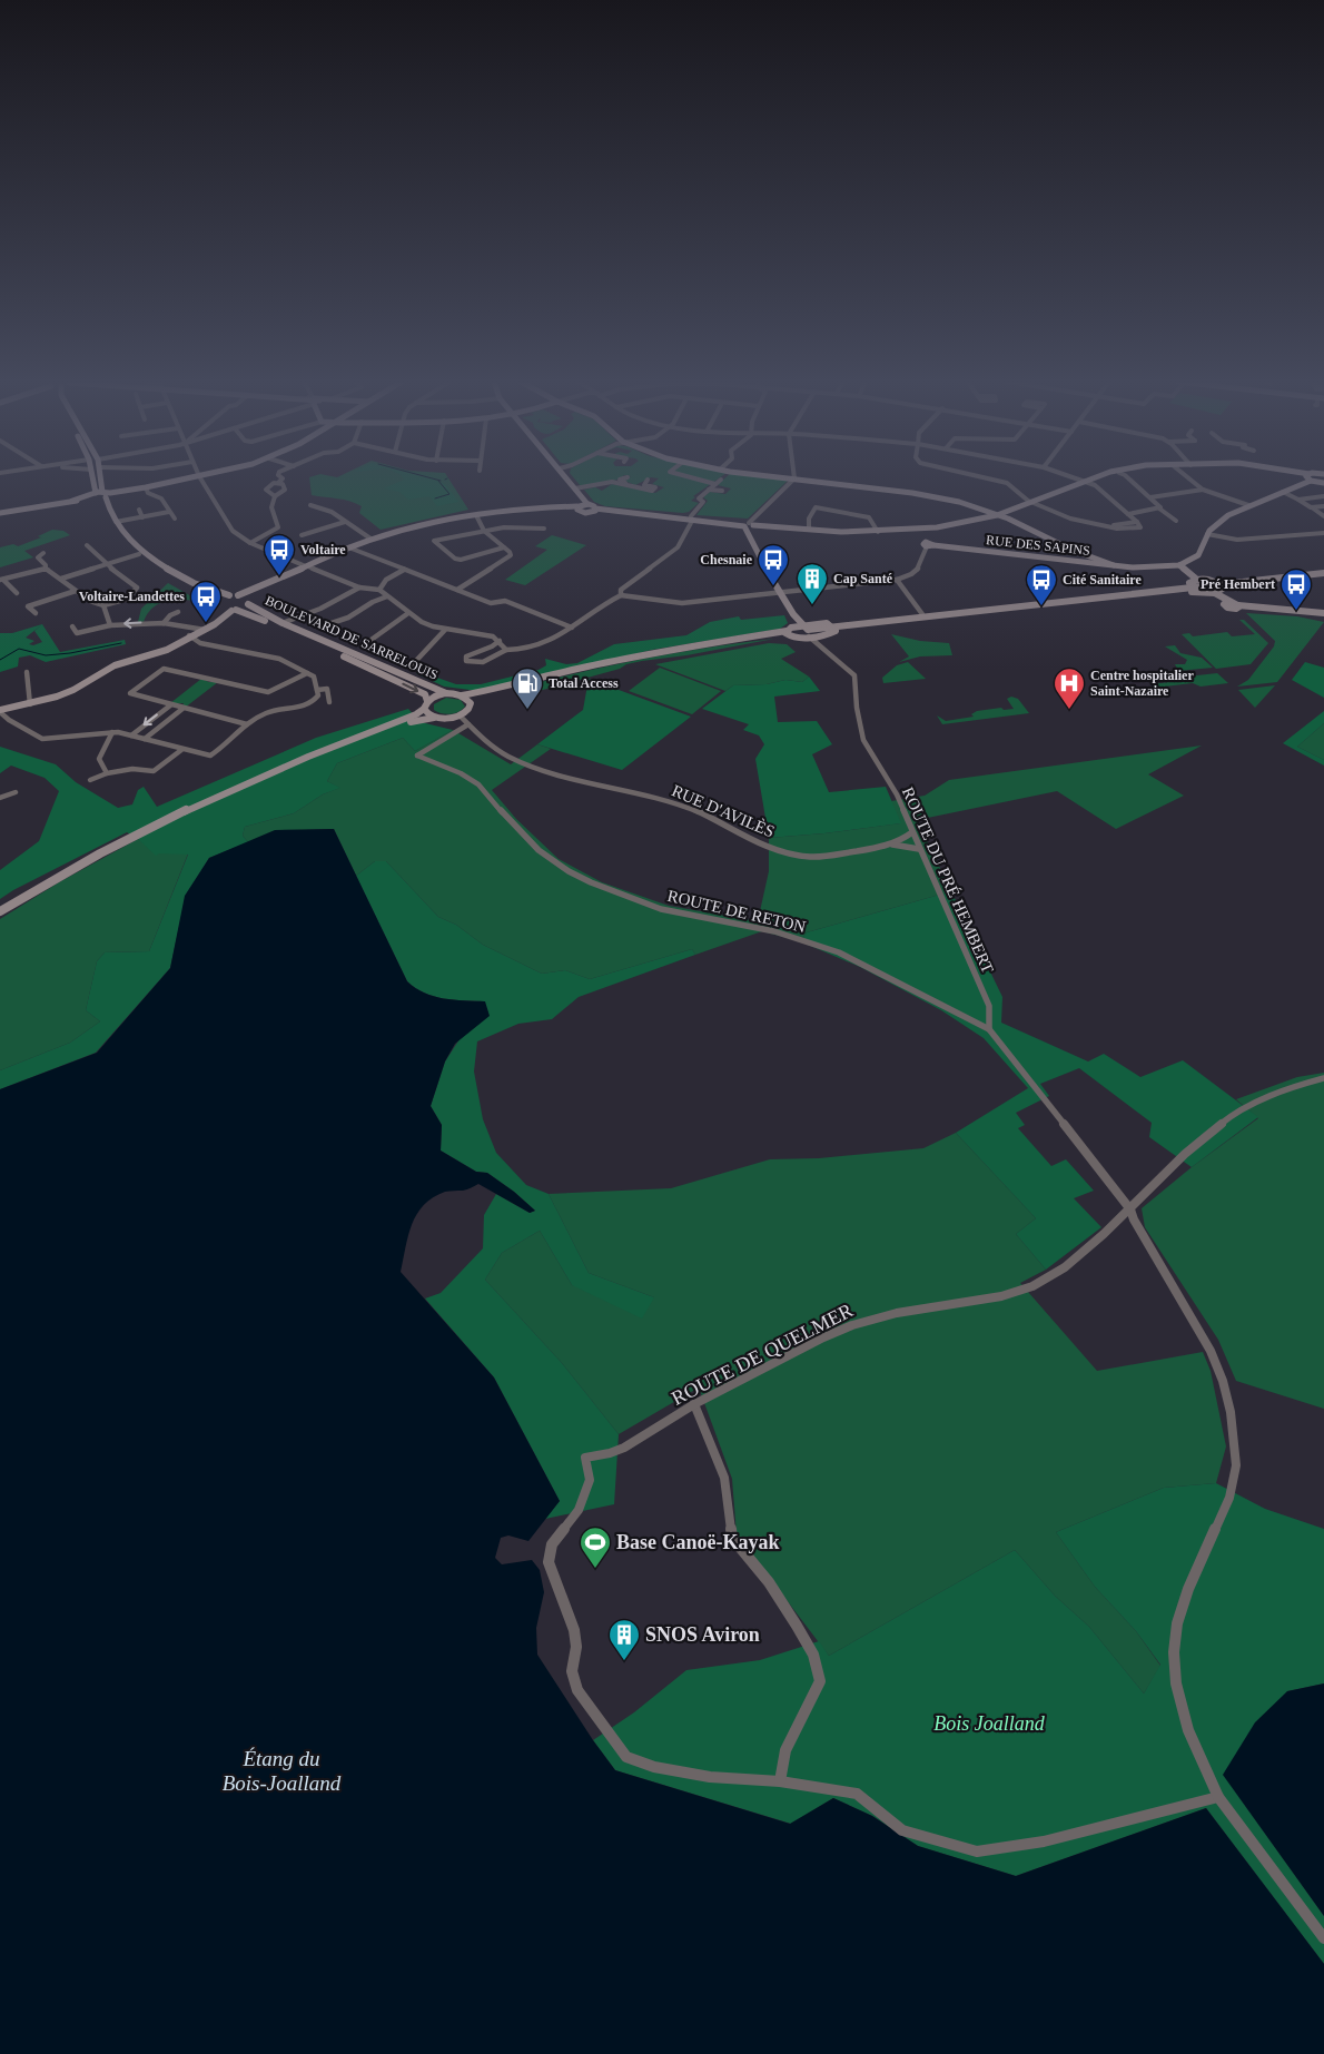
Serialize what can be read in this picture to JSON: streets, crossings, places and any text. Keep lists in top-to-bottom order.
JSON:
{
  "streets": {
    "street": [
      "RUE DES SAPINS",
      "BOULEVARD DE SARRELOUIS",
      "RUE D'AVILÈS",
      "ROUTE DU PRÉ HEMBERT",
      "ROUTE DE RETON",
      "ROUTE DE QUELMER"
    ]
  },
  "crossings": [
    ["RUE D'AVILÈS", "ROUTE DU PRÉ HEMBERT"],
    ["RUE D'AVILÈS", "ROUTE DE RETON"],
    ["ROUTE DU PRÉ HEMBERT", "ROUTE DE RETON"],
    ["ROUTE DE RETON", "ROUTE DE QUELMER"]
  ],
  "water": ["Étang du Bois-Joalland"],
  "parks": ["Bois Joalland"],
  "places": {
    "bus stop": [
      "Voltaire",
      "Chesnaie",
      "Cité Sanitaire",
      "Pré Hembert",
      "Voltaire-Landettes"
    ],
    "building": ["Cap Santé", "SNOS Aviron"],
    "fuel station": ["Total Access"],
    "hospital": ["Centre hospitalier Saint-Nazaire"],
    "sports": ["Base Canoë-Kayak"]
  }
}
